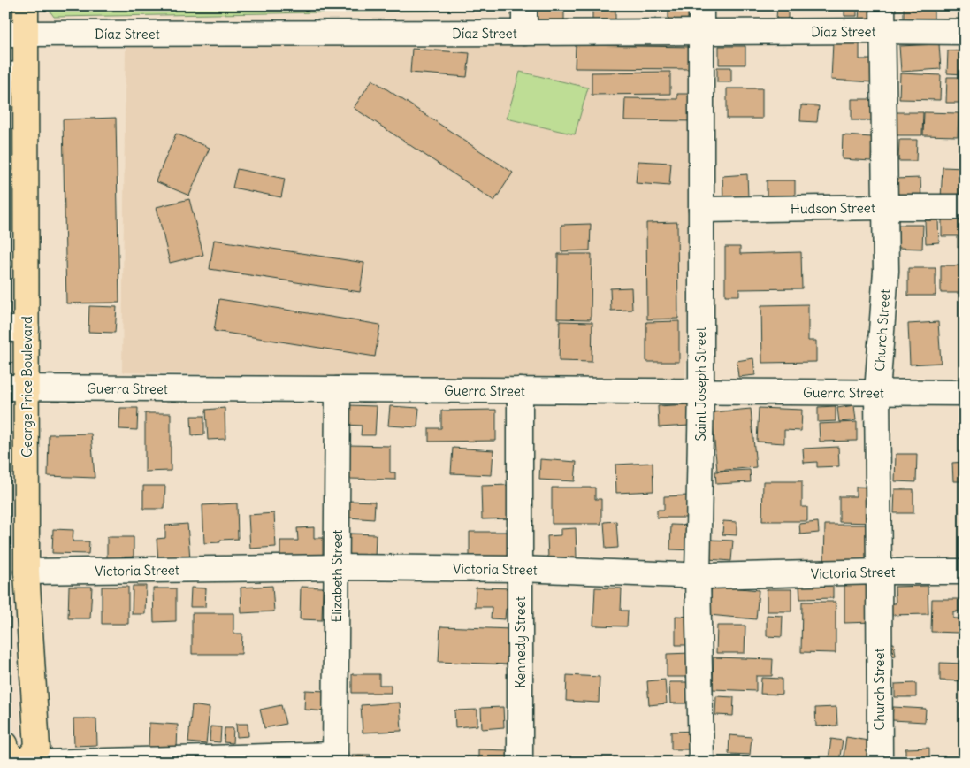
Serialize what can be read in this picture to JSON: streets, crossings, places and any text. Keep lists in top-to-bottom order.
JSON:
{
  "streets": {
    "highway": ["George Price Boulevard"],
    "street": [
      "Díaz Street",
      "Hudson Street",
      "Church Street",
      "Saint Joseph Street",
      "Guerra Street",
      "Victoria Street",
      "Elizabeth Street",
      "Kennedy Street"
    ]
  },
  "crossings": [
    ["Díaz Street", "Church Street"],
    ["Díaz Street", "Saint Joseph Street"],
    ["Díaz Street", "George Price Boulevard"],
    ["Hudson Street", "Church Street"],
    ["Hudson Street", "Saint Joseph Street"],
    ["Church Street", "Guerra Street"],
    ["Church Street", "Victoria Street"],
    ["Saint Joseph Street", "Guerra Street"],
    ["Saint Joseph Street", "Victoria Street"],
    ["George Price Boulevard", "Guerra Street"],
    ["George Price Boulevard", "Victoria Street"],
    ["Guerra Street", "Elizabeth Street"],
    ["Guerra Street", "Kennedy Street"],
    ["Victoria Street", "Elizabeth Street"],
    ["Victoria Street", "Kennedy Street"]
  ]
}
